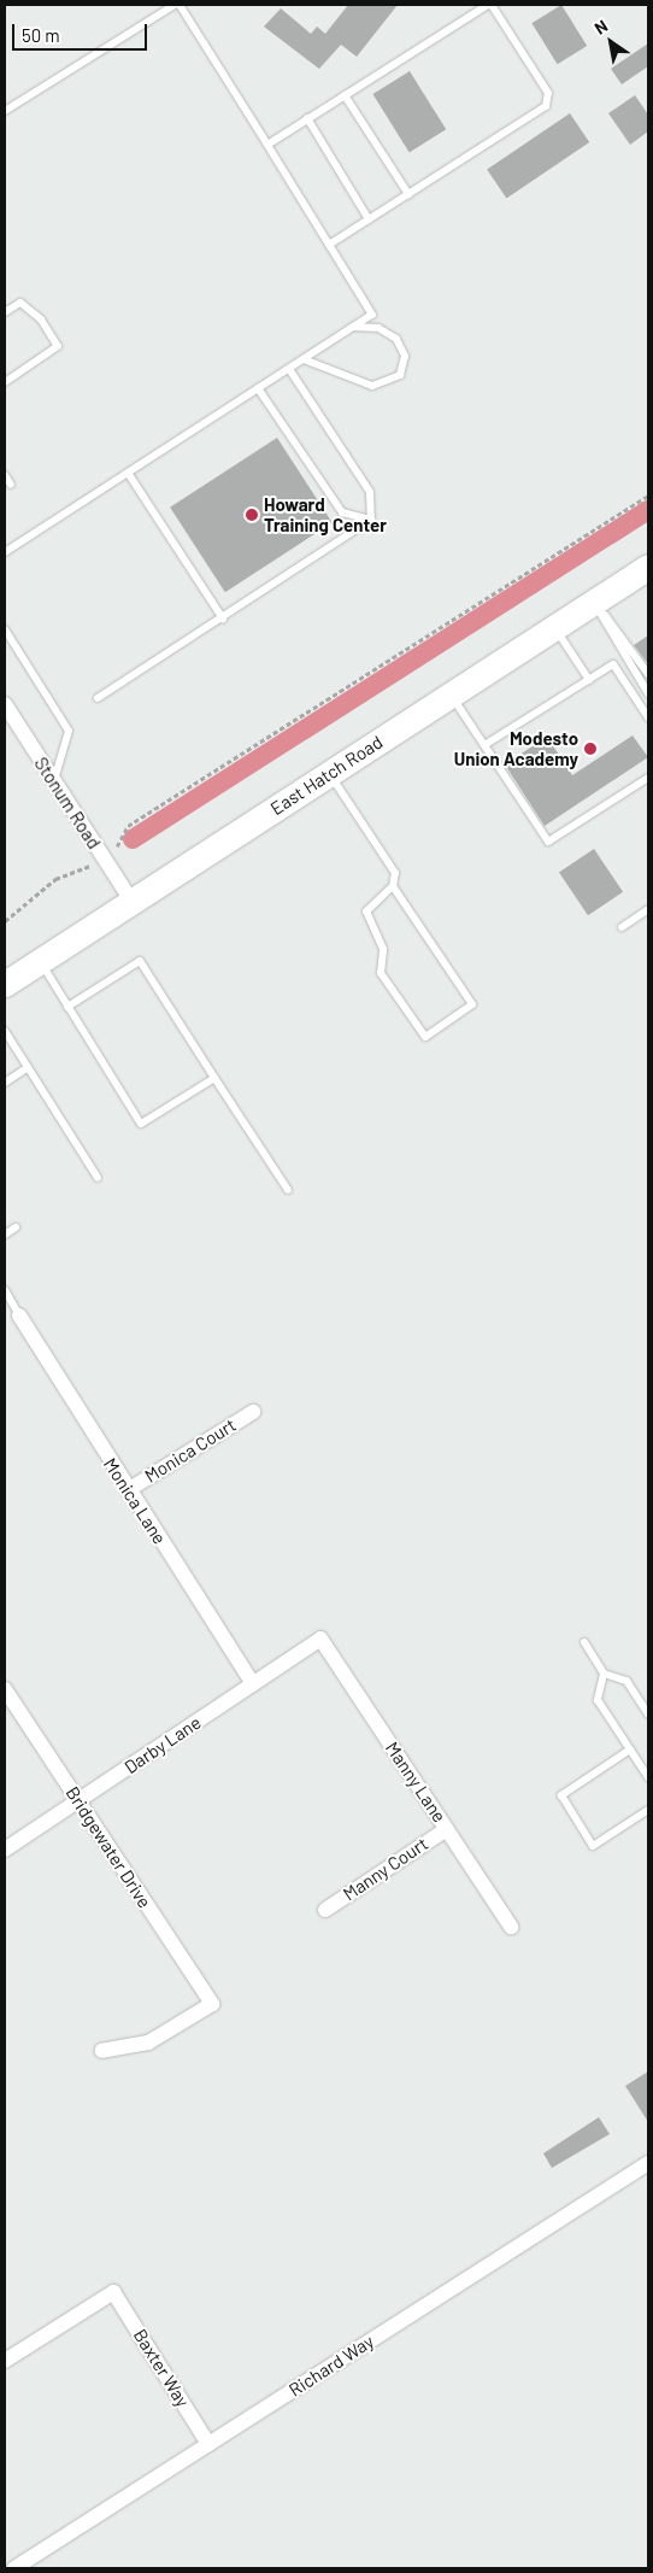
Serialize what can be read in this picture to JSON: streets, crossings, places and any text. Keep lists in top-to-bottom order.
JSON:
{
  "streets": {
    "main road": ["East Hatch Road"],
    "street": [
      "Stonum Road",
      "Monica Court",
      "Monica Lane",
      "Darby Lane",
      "Manny Lane",
      "Bridgewater Drive",
      "Manny Court",
      "Richard Way",
      "Baxter Way"
    ]
  },
  "crossings": [
    ["East Hatch Road", "Stonum Road"],
    ["Monica Court", "Monica Lane"],
    ["Monica Lane", "Darby Lane"],
    ["Darby Lane", "Manny Lane"],
    ["Darby Lane", "Bridgewater Drive"],
    ["Manny Lane", "Manny Court"],
    ["Richard Way", "Baxter Way"]
  ],
  "places": ["Howard Training Center", "Modesto Union Academy"],
  "scale_bar": "50 m",
  "north": "top left"
}
